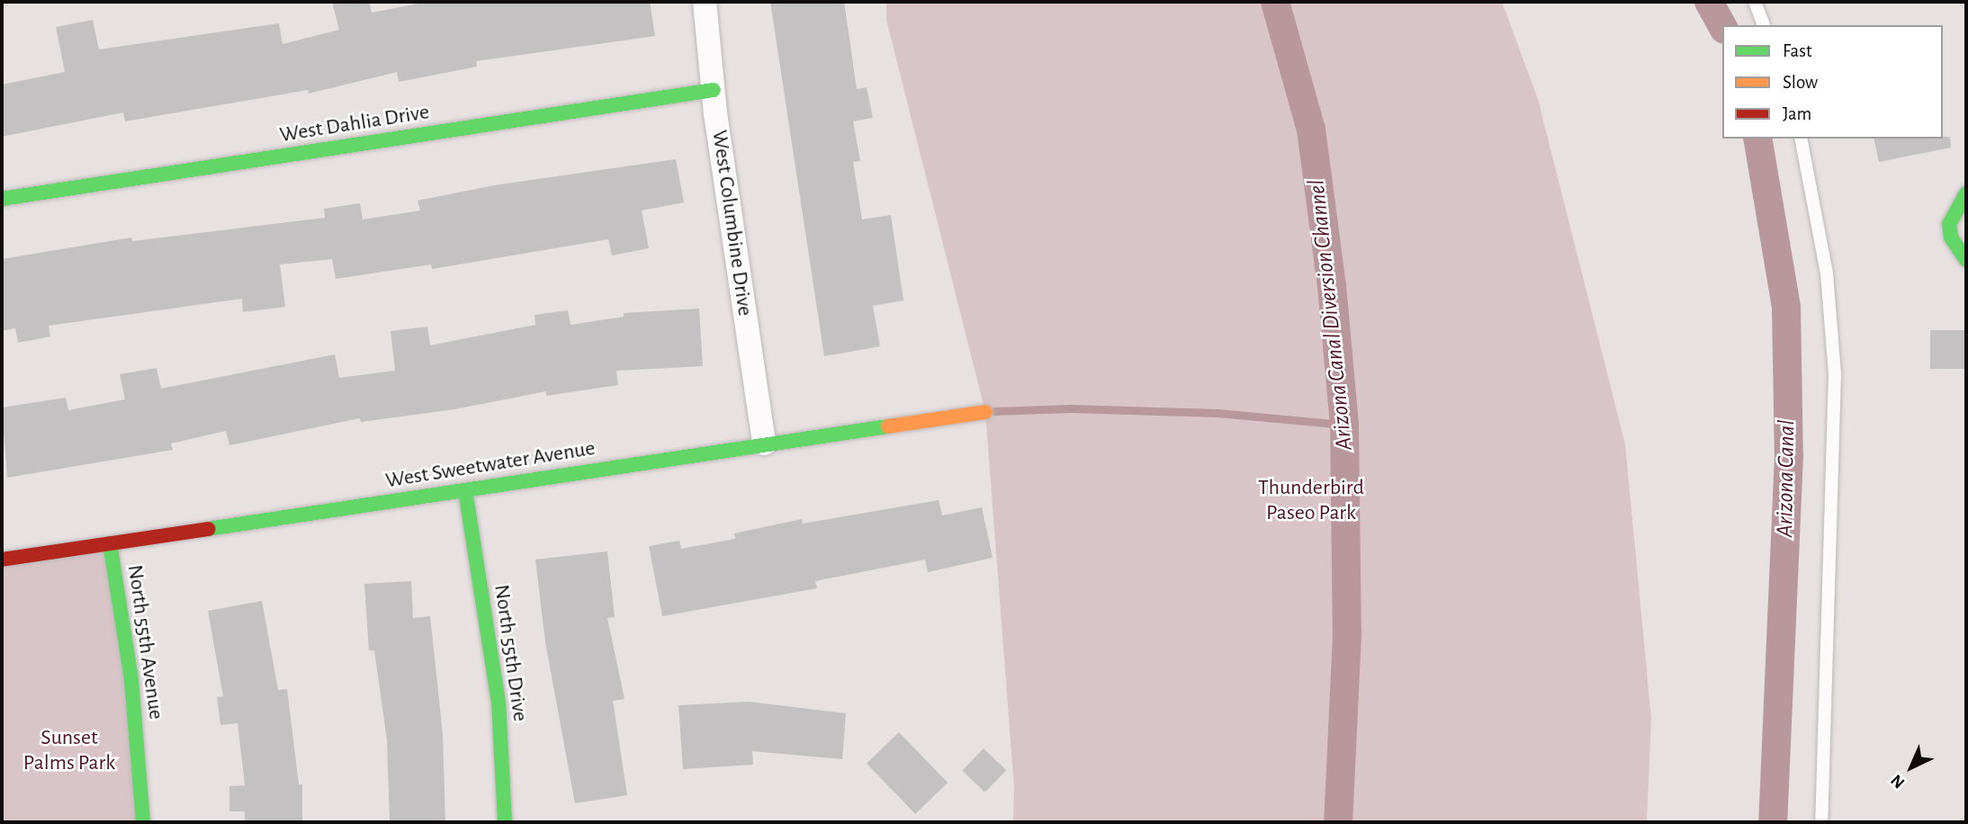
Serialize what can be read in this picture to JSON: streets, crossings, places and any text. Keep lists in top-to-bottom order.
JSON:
{
  "streets": {
    "street": [
      "West Dahlia Drive",
      "West Columbine Drive",
      "West Sweetwater Avenue",
      "North 55th Avenue",
      "North 55th Drive"
    ]
  },
  "crossings": [
    ["West Dahlia Drive", "West Columbine Drive"],
    ["West Columbine Drive", "West Sweetwater Avenue"],
    ["West Sweetwater Avenue", "North 55th Avenue"],
    ["West Sweetwater Avenue", "North 55th Drive"]
  ],
  "water": ["Arizona Canal Diversion Channel", "Arizona Canal"],
  "parks": ["Thunderbird Paseo Park", "Sunset Palms Park"],
  "legend": ["Fast", "Slow", "Jam"],
  "north": "bottom left"
}
